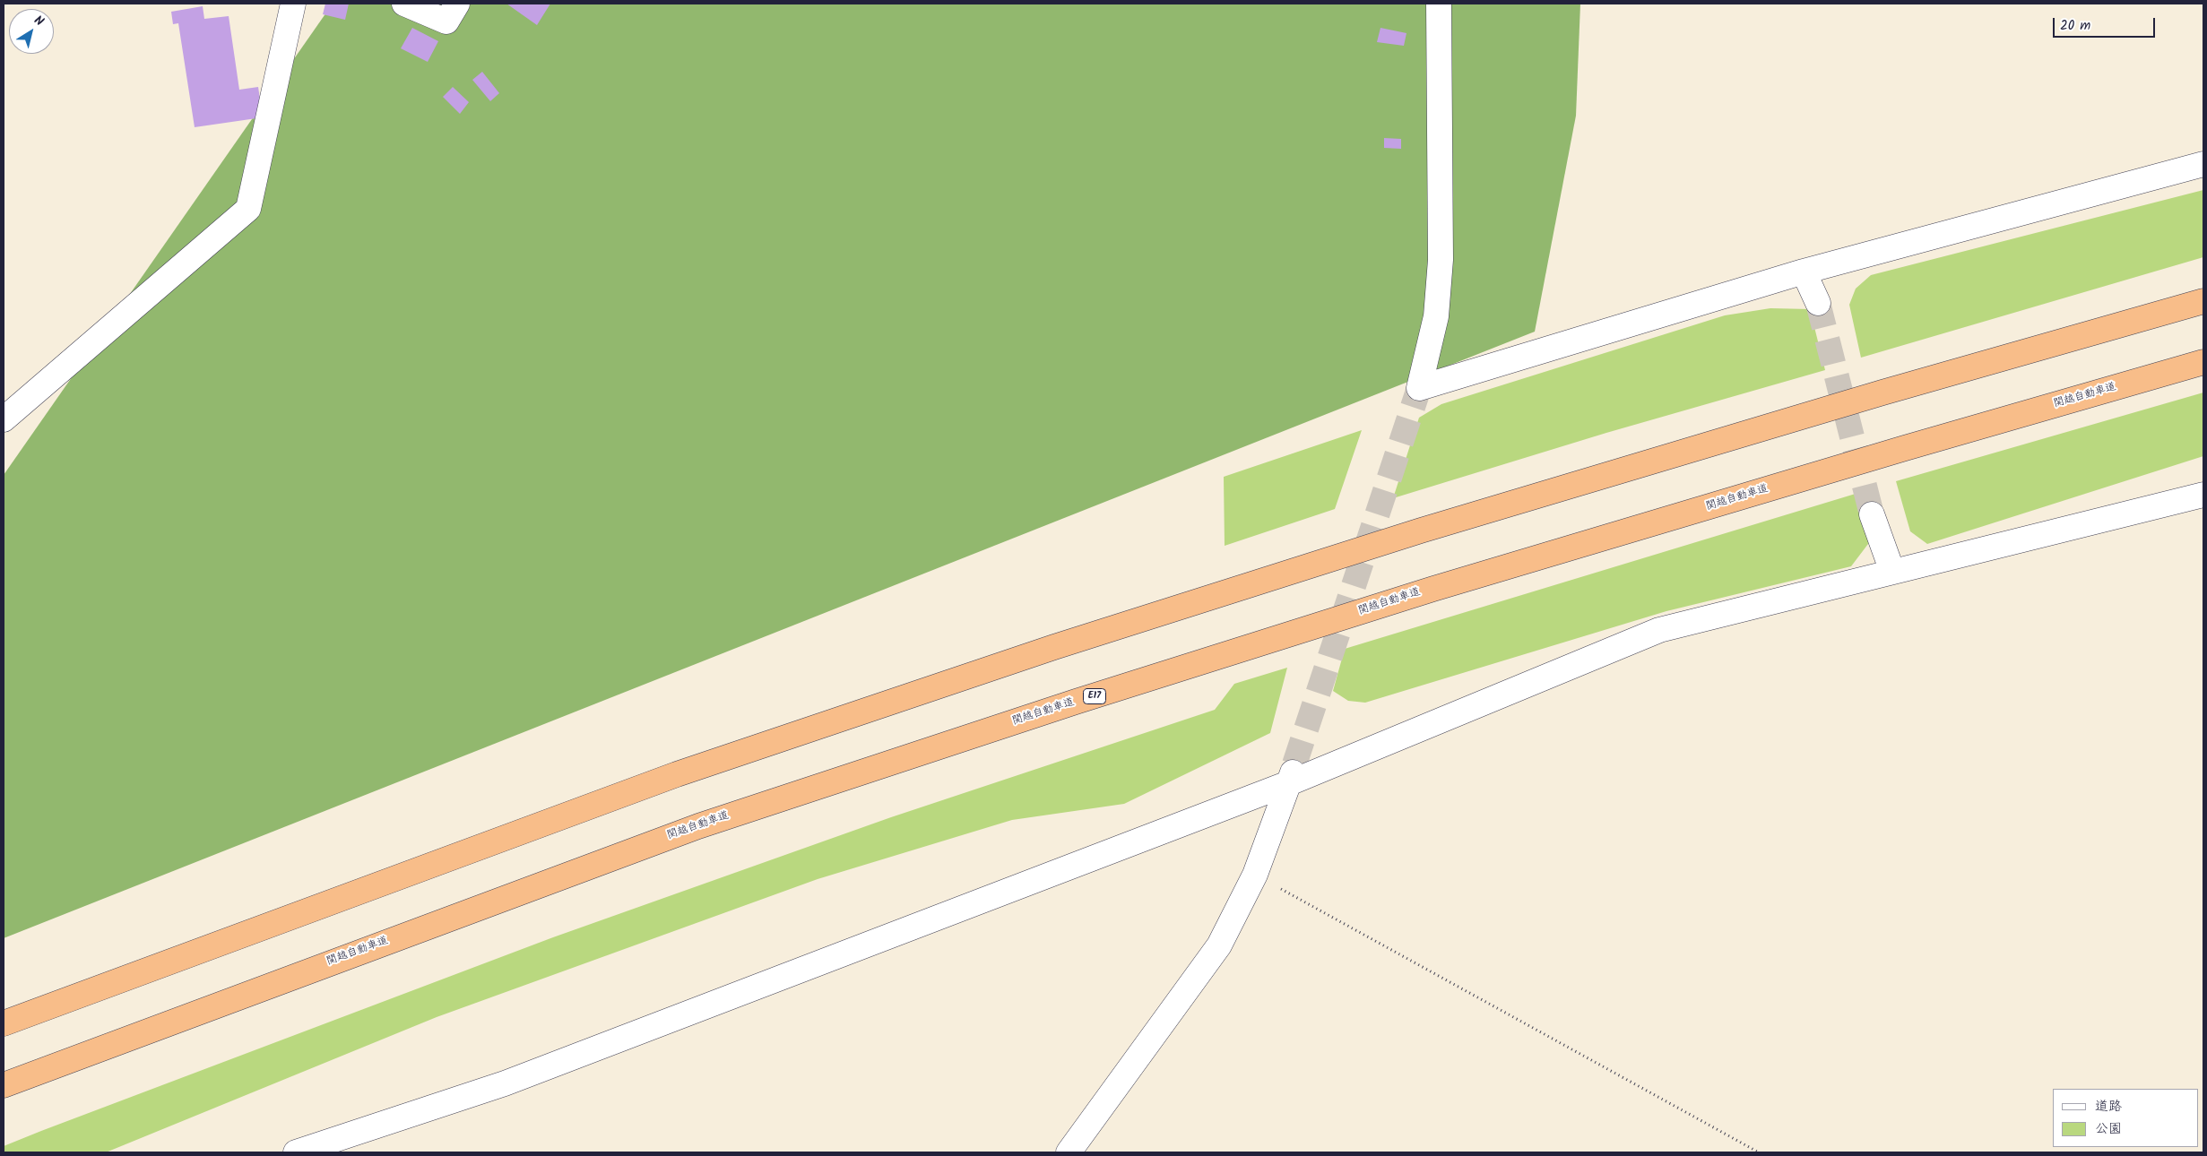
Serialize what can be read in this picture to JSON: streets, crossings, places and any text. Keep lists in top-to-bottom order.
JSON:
{
  "streets": {
    "highway": ["関越自動車道", "E17"]
  },
  "legend": ["道路", "公園"],
  "scale_bar": "20 m",
  "north": "top right"
}
